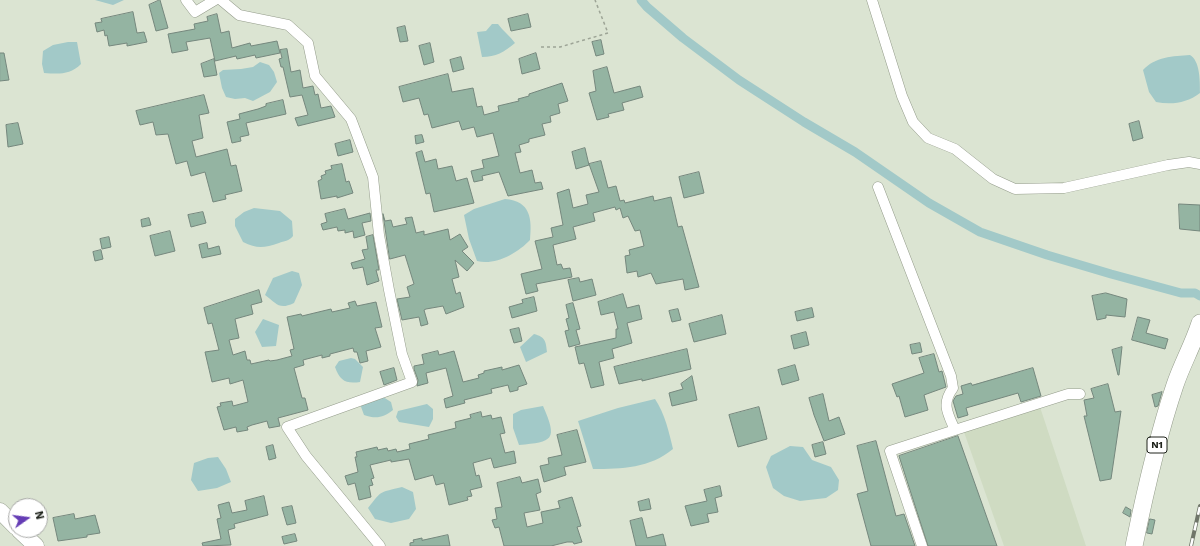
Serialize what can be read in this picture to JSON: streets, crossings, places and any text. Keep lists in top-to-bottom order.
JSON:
{
  "streets": {
    "highway": ["N1"]
  },
  "north": "right"
}
